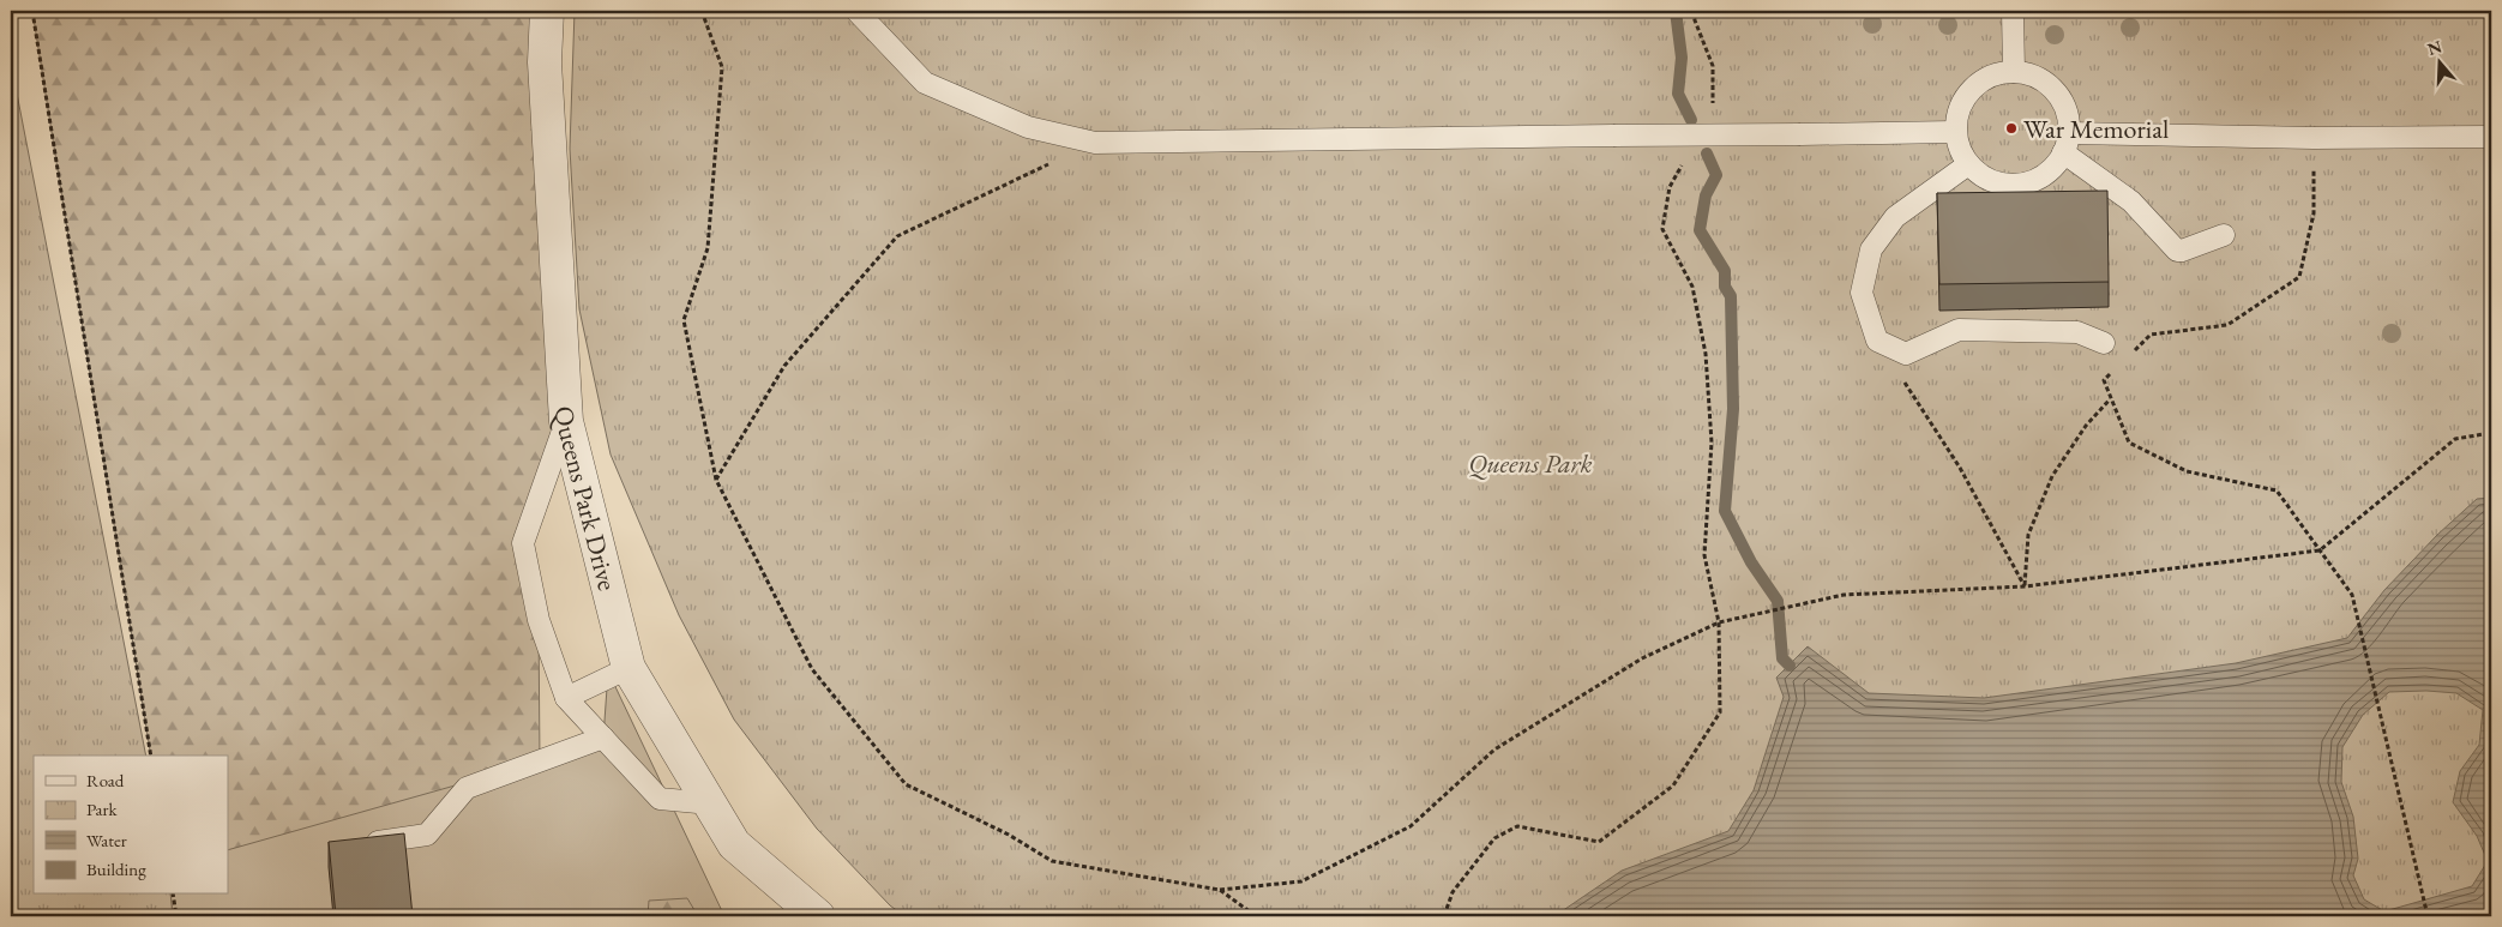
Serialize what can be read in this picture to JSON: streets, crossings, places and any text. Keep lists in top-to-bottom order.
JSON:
{
  "streets": {
    "street": ["Queens Park Drive"]
  },
  "parks": ["Queens Park"],
  "places": ["War Memorial"],
  "legend": [
    "Road",
    "Park",
    "Water",
    "Building"
  ],
  "north": "top"
}
